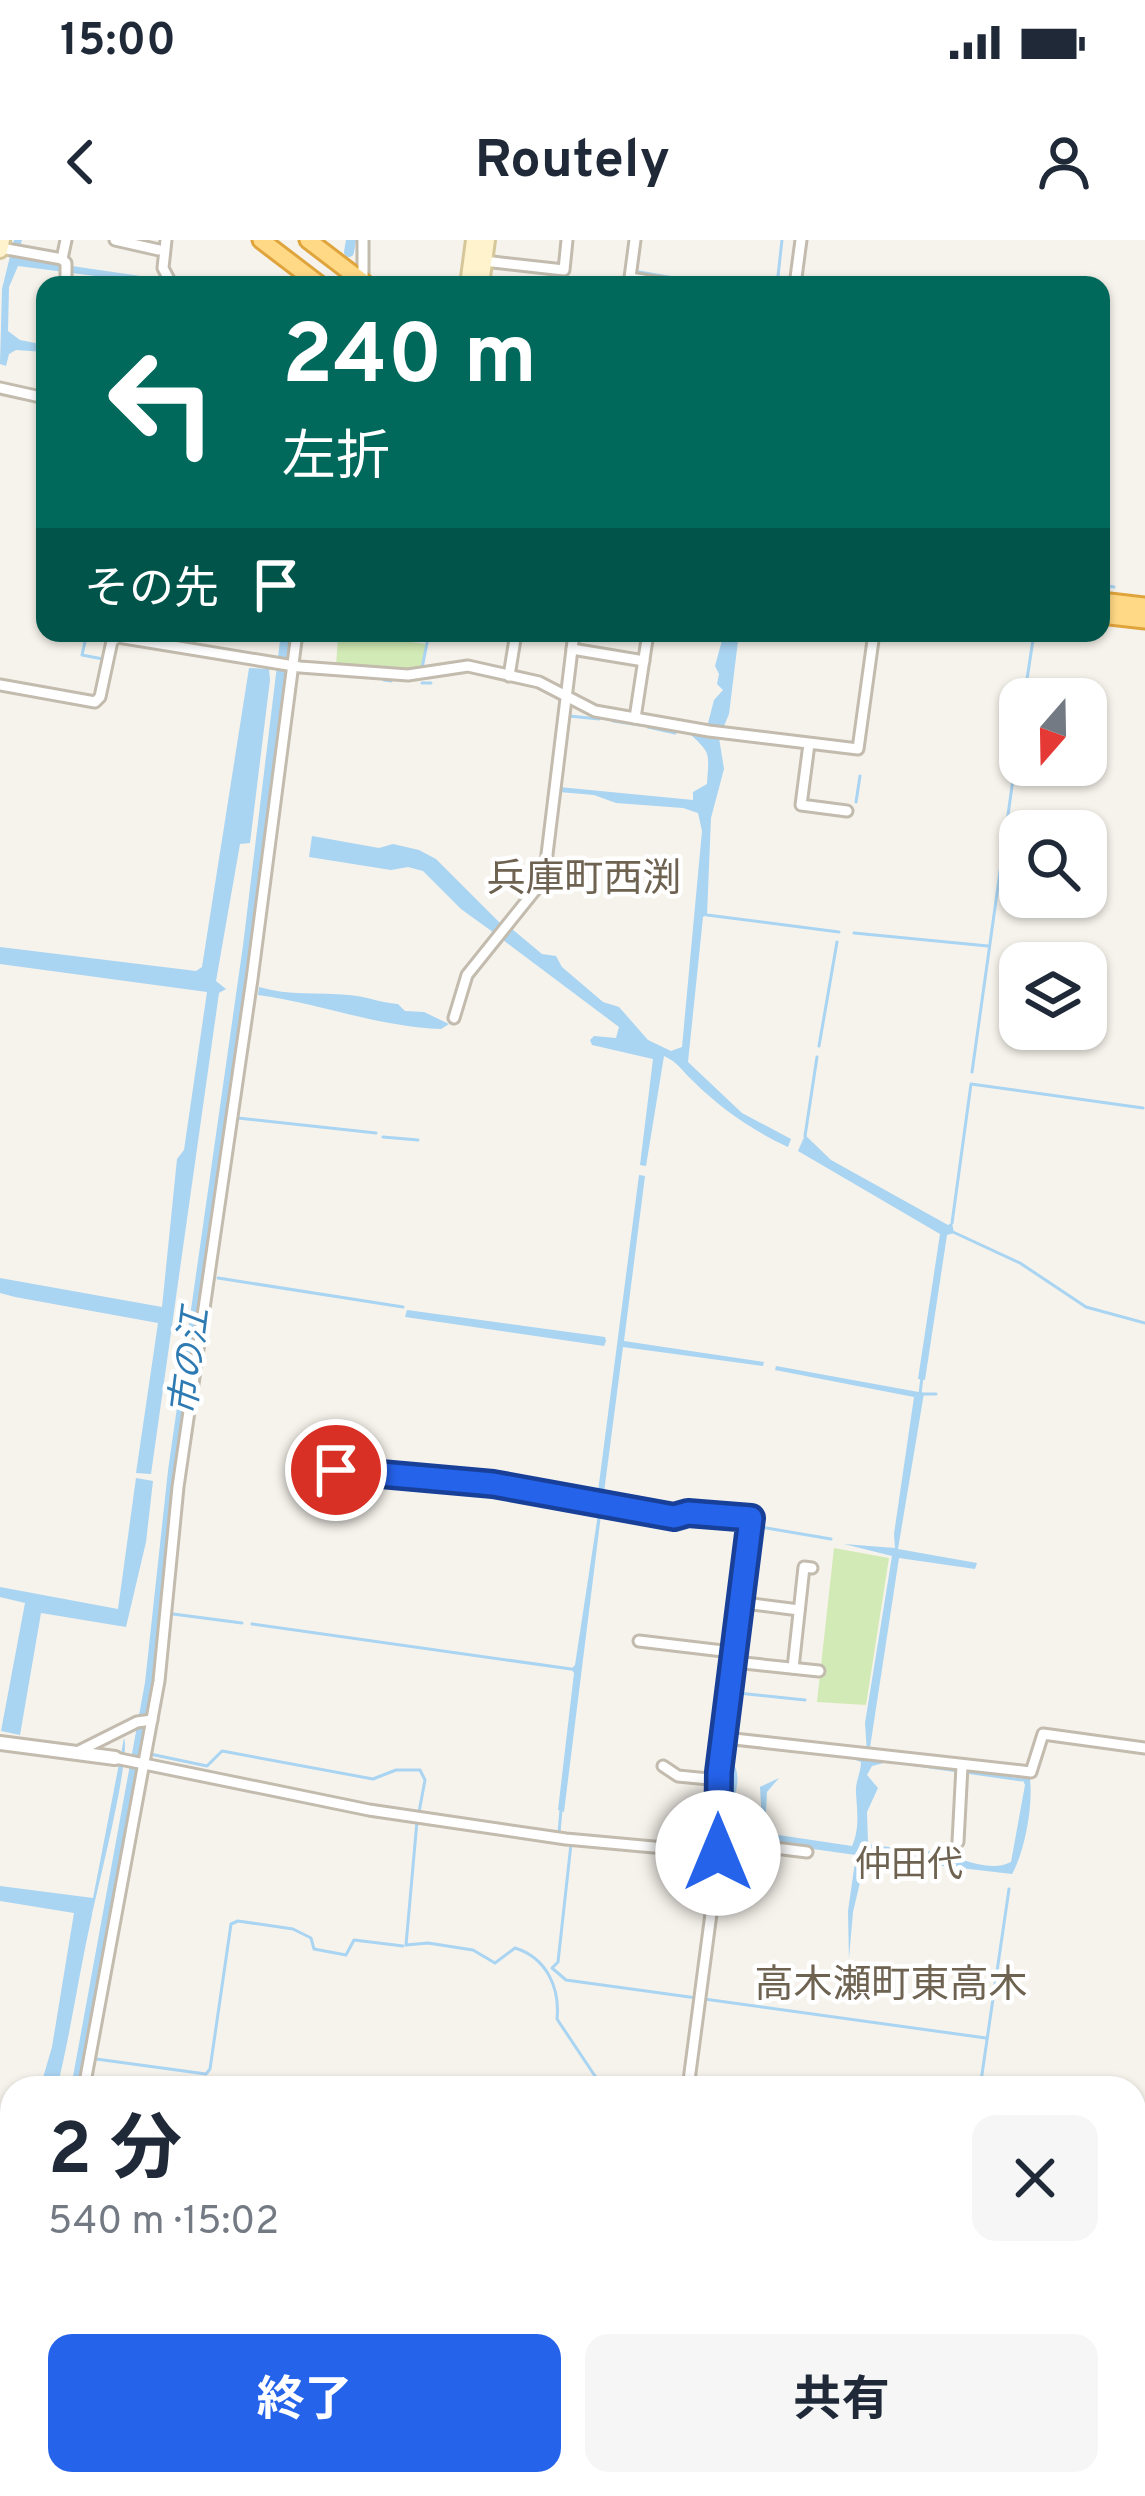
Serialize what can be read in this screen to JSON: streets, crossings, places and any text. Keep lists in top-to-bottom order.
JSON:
{
  "districts": ["兵庫町西渕", "仲田代", "高木瀬町東高木"],
  "water": ["市の江"],
  "north": "bottom",
  "page": {
    "status": "15:00",
    "header": "Routely",
    "turn": ["240 m", "左折"],
    "then": "その先",
    "heading": ["2 分", "540 m · 15:02"],
    "buttons": ["終了", "共有"]
  }
}
